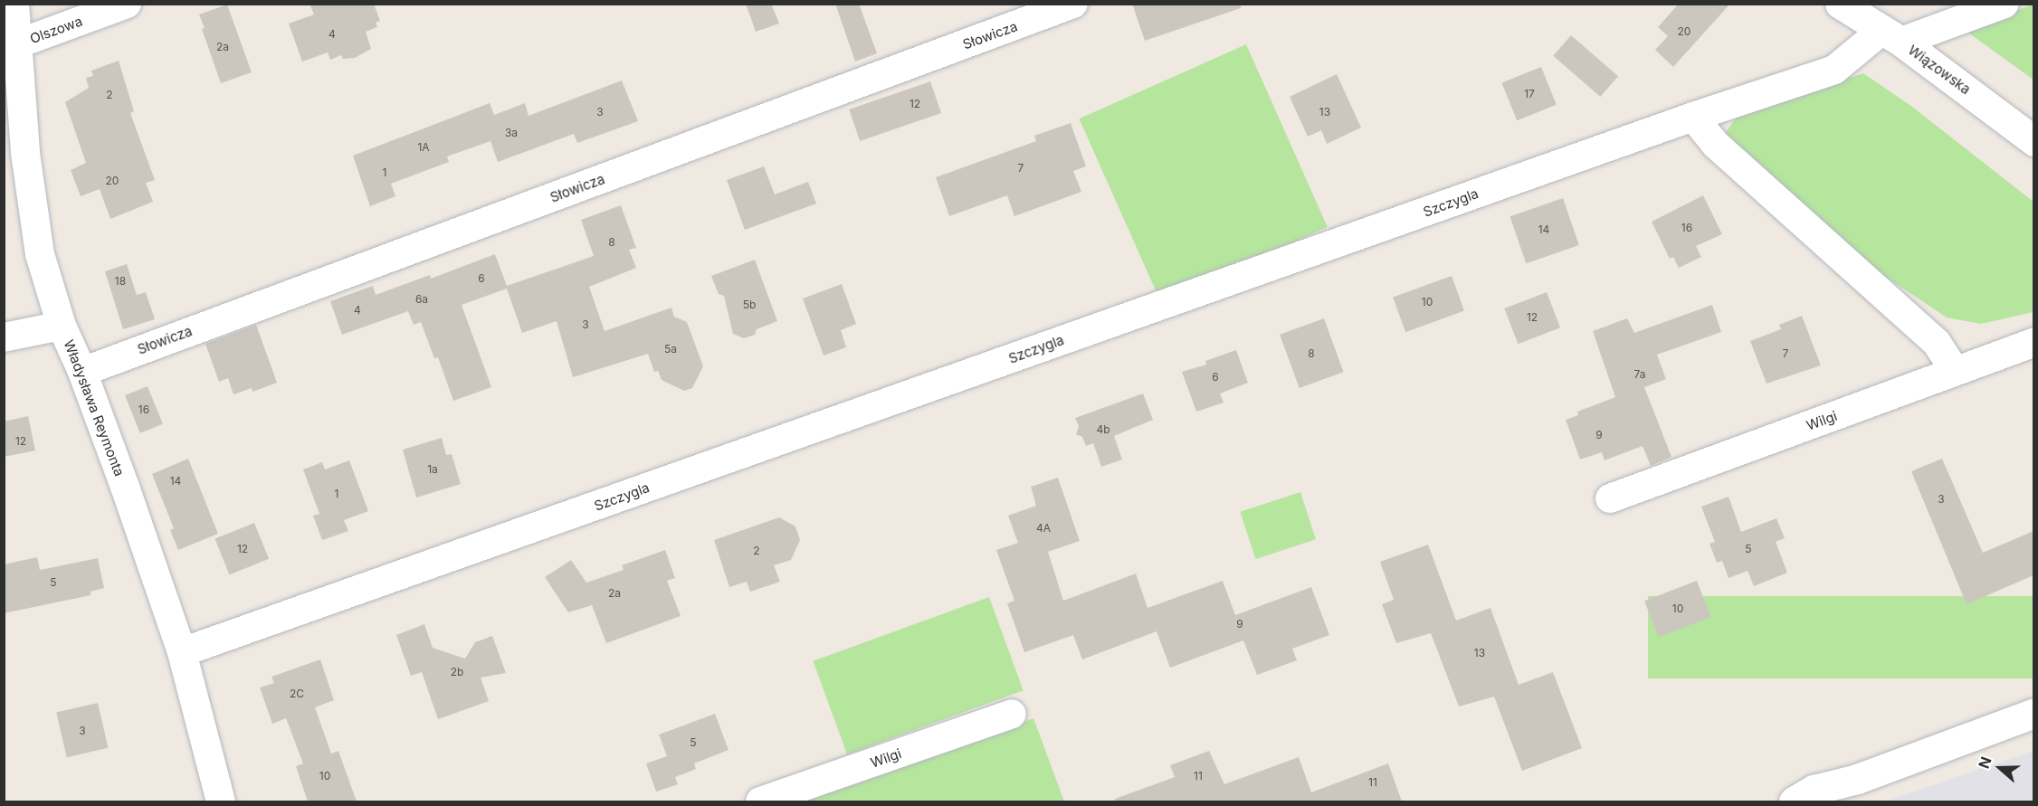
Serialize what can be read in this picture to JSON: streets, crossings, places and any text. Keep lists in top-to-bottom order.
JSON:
{
  "streets": {
    "main road": ["Wiązowska"],
    "street": [
      "Olszowa",
      "Słowicza",
      "Szczygla",
      "Władysława Reymonta",
      "Wilgi"
    ]
  },
  "crossings": [
    ["Olszowa", "Władysława Reymonta"],
    ["Słowicza", "Władysława Reymonta"],
    ["Wiązowska", "Szczygla"],
    ["Szczygla", "Władysława Reymonta"]
  ],
  "house_numbers": [
    "20",
    "4",
    "2a",
    "17",
    "2",
    "12",
    "3",
    "13",
    "3a",
    "1A",
    "7",
    "1",
    "20",
    "16",
    "14",
    "8",
    "6",
    "18",
    "6a",
    "10",
    "5b",
    "4",
    "12",
    "3",
    "5a",
    "8",
    "7",
    "7a",
    "6",
    "16",
    "4b",
    "9",
    "12",
    "1a",
    "14",
    "1",
    "3",
    "4A",
    "12",
    "5",
    "2",
    "5",
    "2a",
    "10",
    "9",
    "13",
    "2b",
    "2C",
    "3",
    "5",
    "10",
    "11",
    "11"
  ],
  "north": "left"
}
